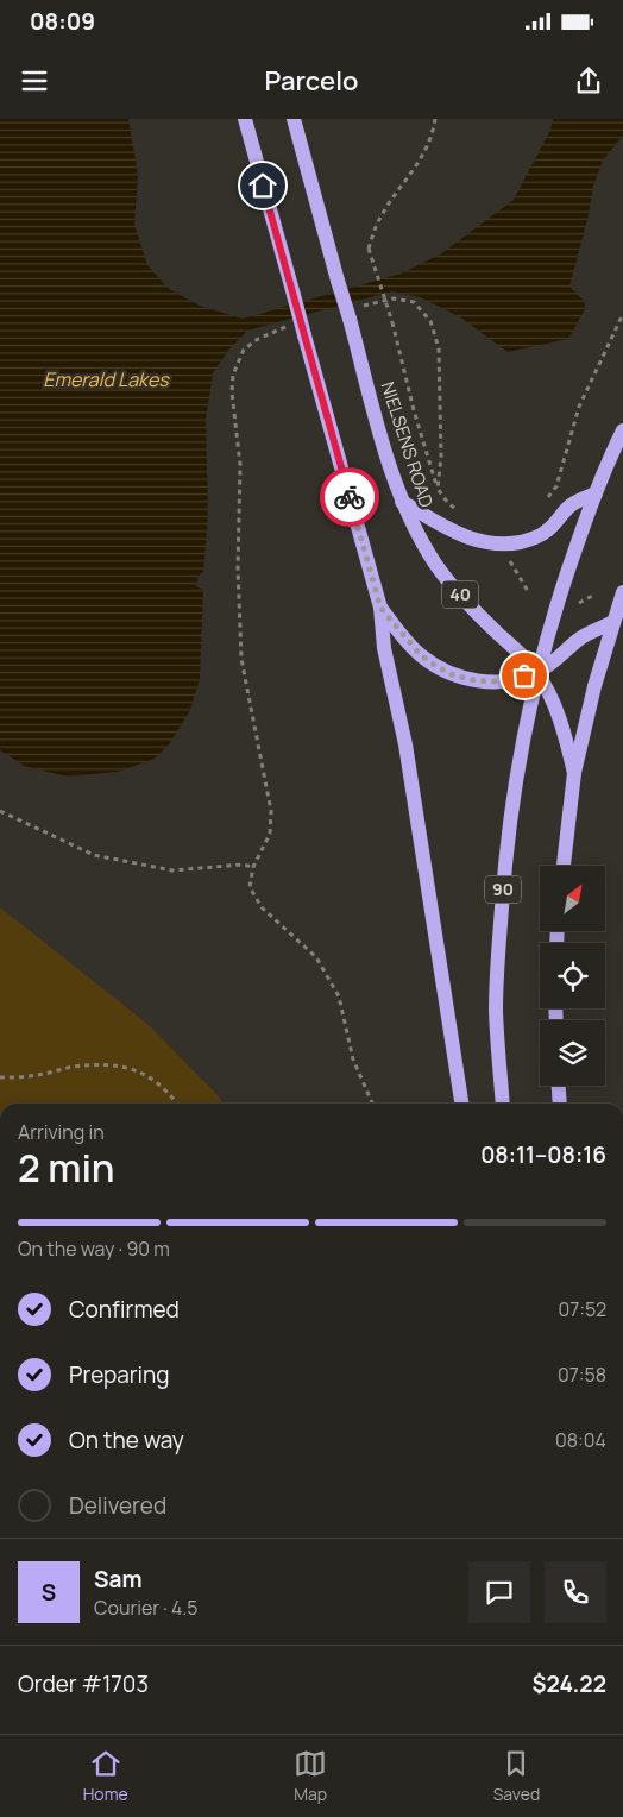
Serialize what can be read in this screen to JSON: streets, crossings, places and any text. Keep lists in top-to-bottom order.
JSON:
{
  "streets": {
    "main road": ["NIELSENS ROAD", "40", "90"]
  },
  "crossings": [
    ["NIELSENS ROAD", "90"]
  ],
  "water": ["Emerald Lakes"],
  "north": "top right",
  "page": {
    "status": "08:09",
    "header": "Parcelo",
    "heading": ["2 min", "Arriving in", "08:11–08:16"],
    "panel": [
      "Sam",
      "Courier · 4.5",
      "Order #1703",
      "$24.22"
    ],
    "bar": "On the way · 90 m",
    "list": [
      ["Confirmed", "07:52"],
      ["Preparing", "07:58"],
      ["On the way", "08:04"],
      "Delivered"
    ],
    "round": "S",
    "tabs": ["Home", "Map", "Saved"]
  }
}
